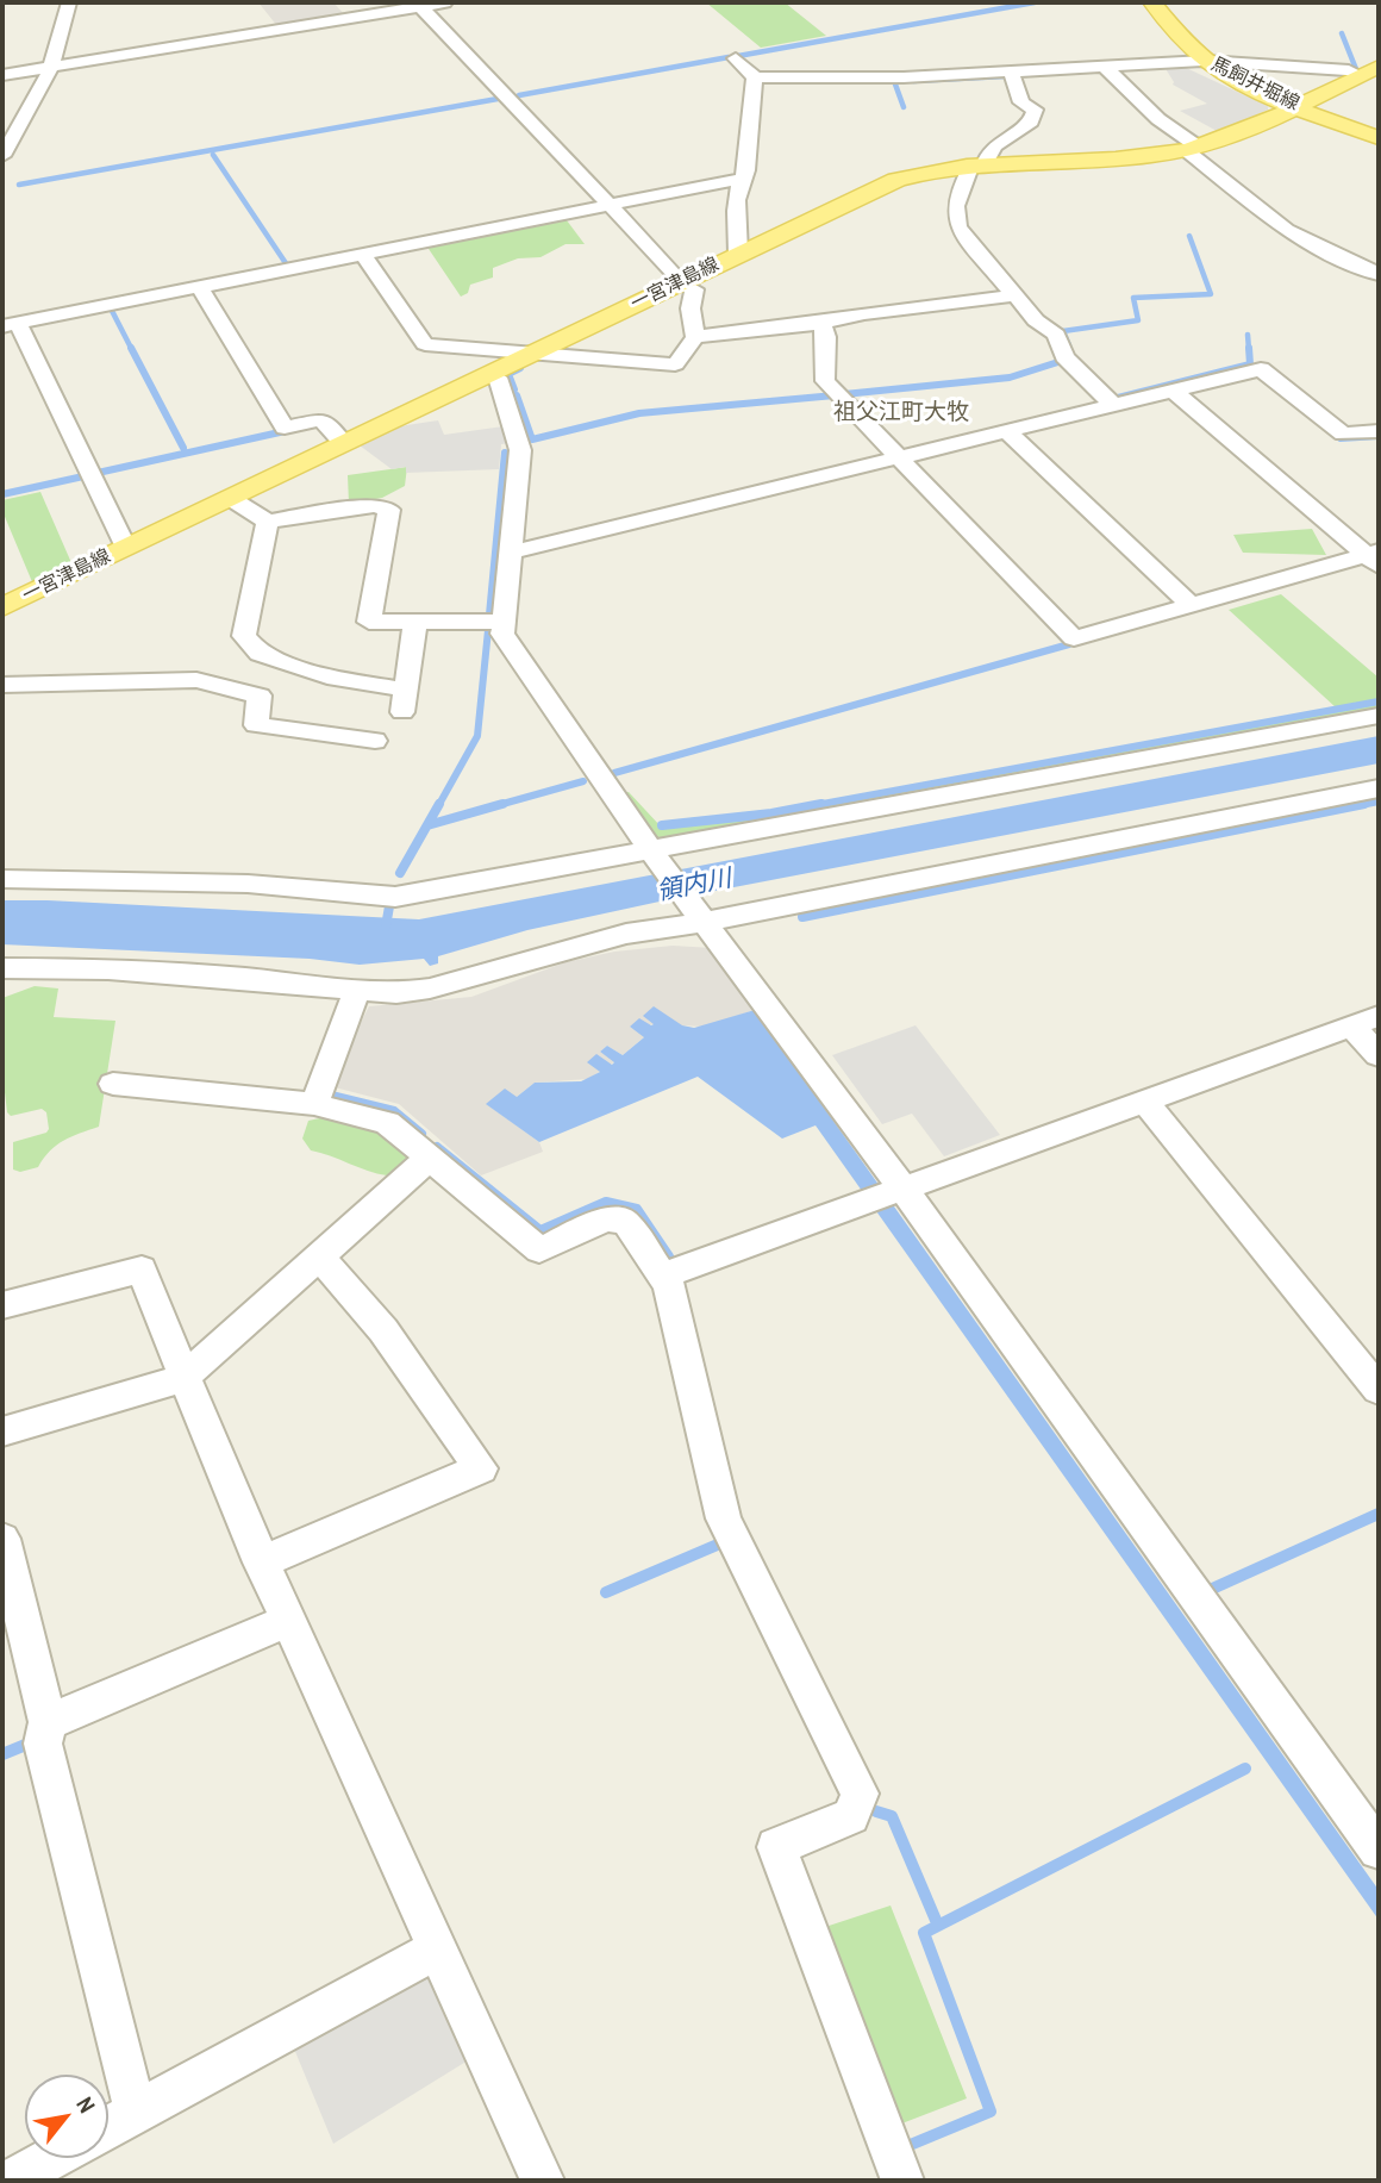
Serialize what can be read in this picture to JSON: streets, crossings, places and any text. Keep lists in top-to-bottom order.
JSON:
{
  "streets": {
    "main road": ["馬飼井堀線", "一宮津島線"]
  },
  "crossings": [
    ["馬飼井堀線", "一宮津島線"]
  ],
  "districts": ["祖父江町大牧"],
  "water": ["領内川"],
  "north": "top right"
}
